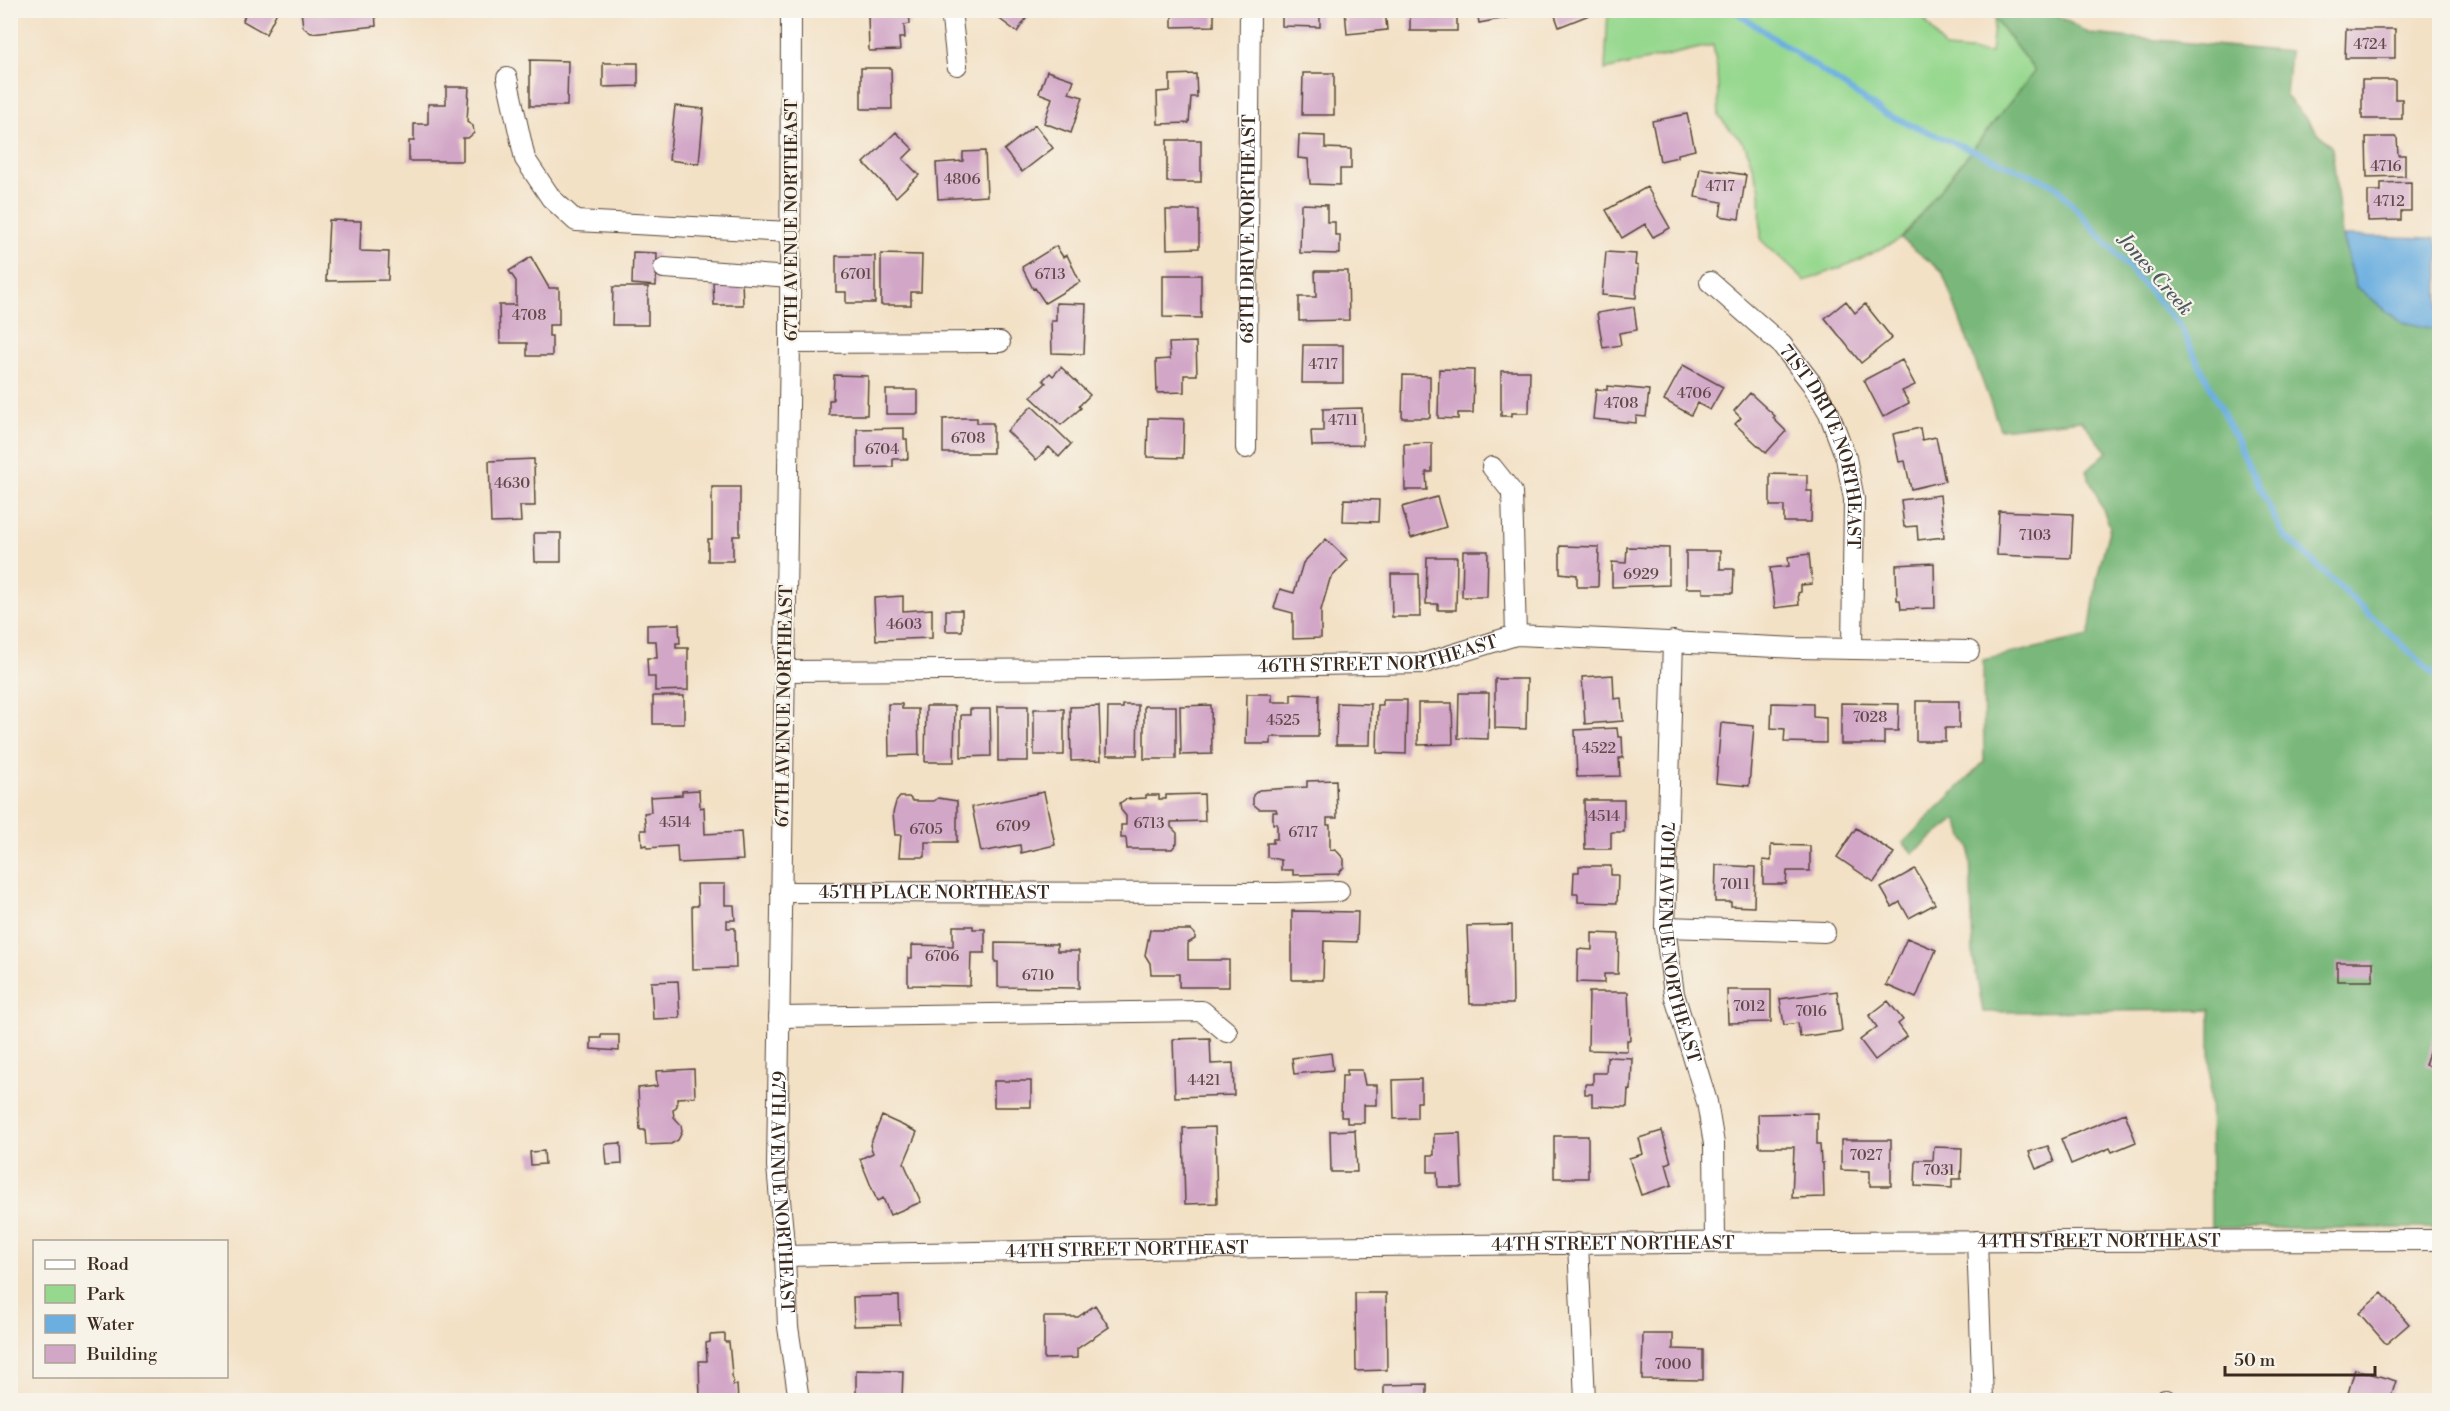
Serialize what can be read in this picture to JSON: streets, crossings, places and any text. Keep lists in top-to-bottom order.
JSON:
{
  "streets": {
    "street": [
      "67TH AVENUE NORTHEAST",
      "68TH DRIVE NORTHEAST",
      "71ST DRIVE NORTHEAST",
      "46TH STREET NORTHEAST",
      "45TH PLACE NORTHEAST",
      "70TH AVENUE NORTHEAST",
      "44TH STREET NORTHEAST"
    ]
  },
  "crossings": [
    ["67TH AVENUE NORTHEAST", "46TH STREET NORTHEAST"],
    ["67TH AVENUE NORTHEAST", "45TH PLACE NORTHEAST"],
    ["67TH AVENUE NORTHEAST", "44TH STREET NORTHEAST"],
    ["71ST DRIVE NORTHEAST", "46TH STREET NORTHEAST"],
    ["46TH STREET NORTHEAST", "70TH AVENUE NORTHEAST"],
    ["70TH AVENUE NORTHEAST", "44TH STREET NORTHEAST"]
  ],
  "water": ["Jones Creek"],
  "house_numbers": [
    "4724",
    "4716",
    "4806",
    "4717",
    "4712",
    "6701",
    "6713",
    "4708",
    "4717",
    "4706",
    "4708",
    "4711",
    "6708",
    "6704",
    "4630",
    "7103",
    "6929",
    "4603",
    "7028",
    "4525",
    "4522",
    "4514",
    "4514",
    "6713",
    "6709",
    "6705",
    "6717",
    "7011",
    "6706",
    "6710",
    "7012",
    "7016",
    "4421",
    "7027",
    "7031",
    "7000"
  ],
  "legend": [
    "Road",
    "Park",
    "Water",
    "Building"
  ],
  "scale_bar": "50 m"
}
